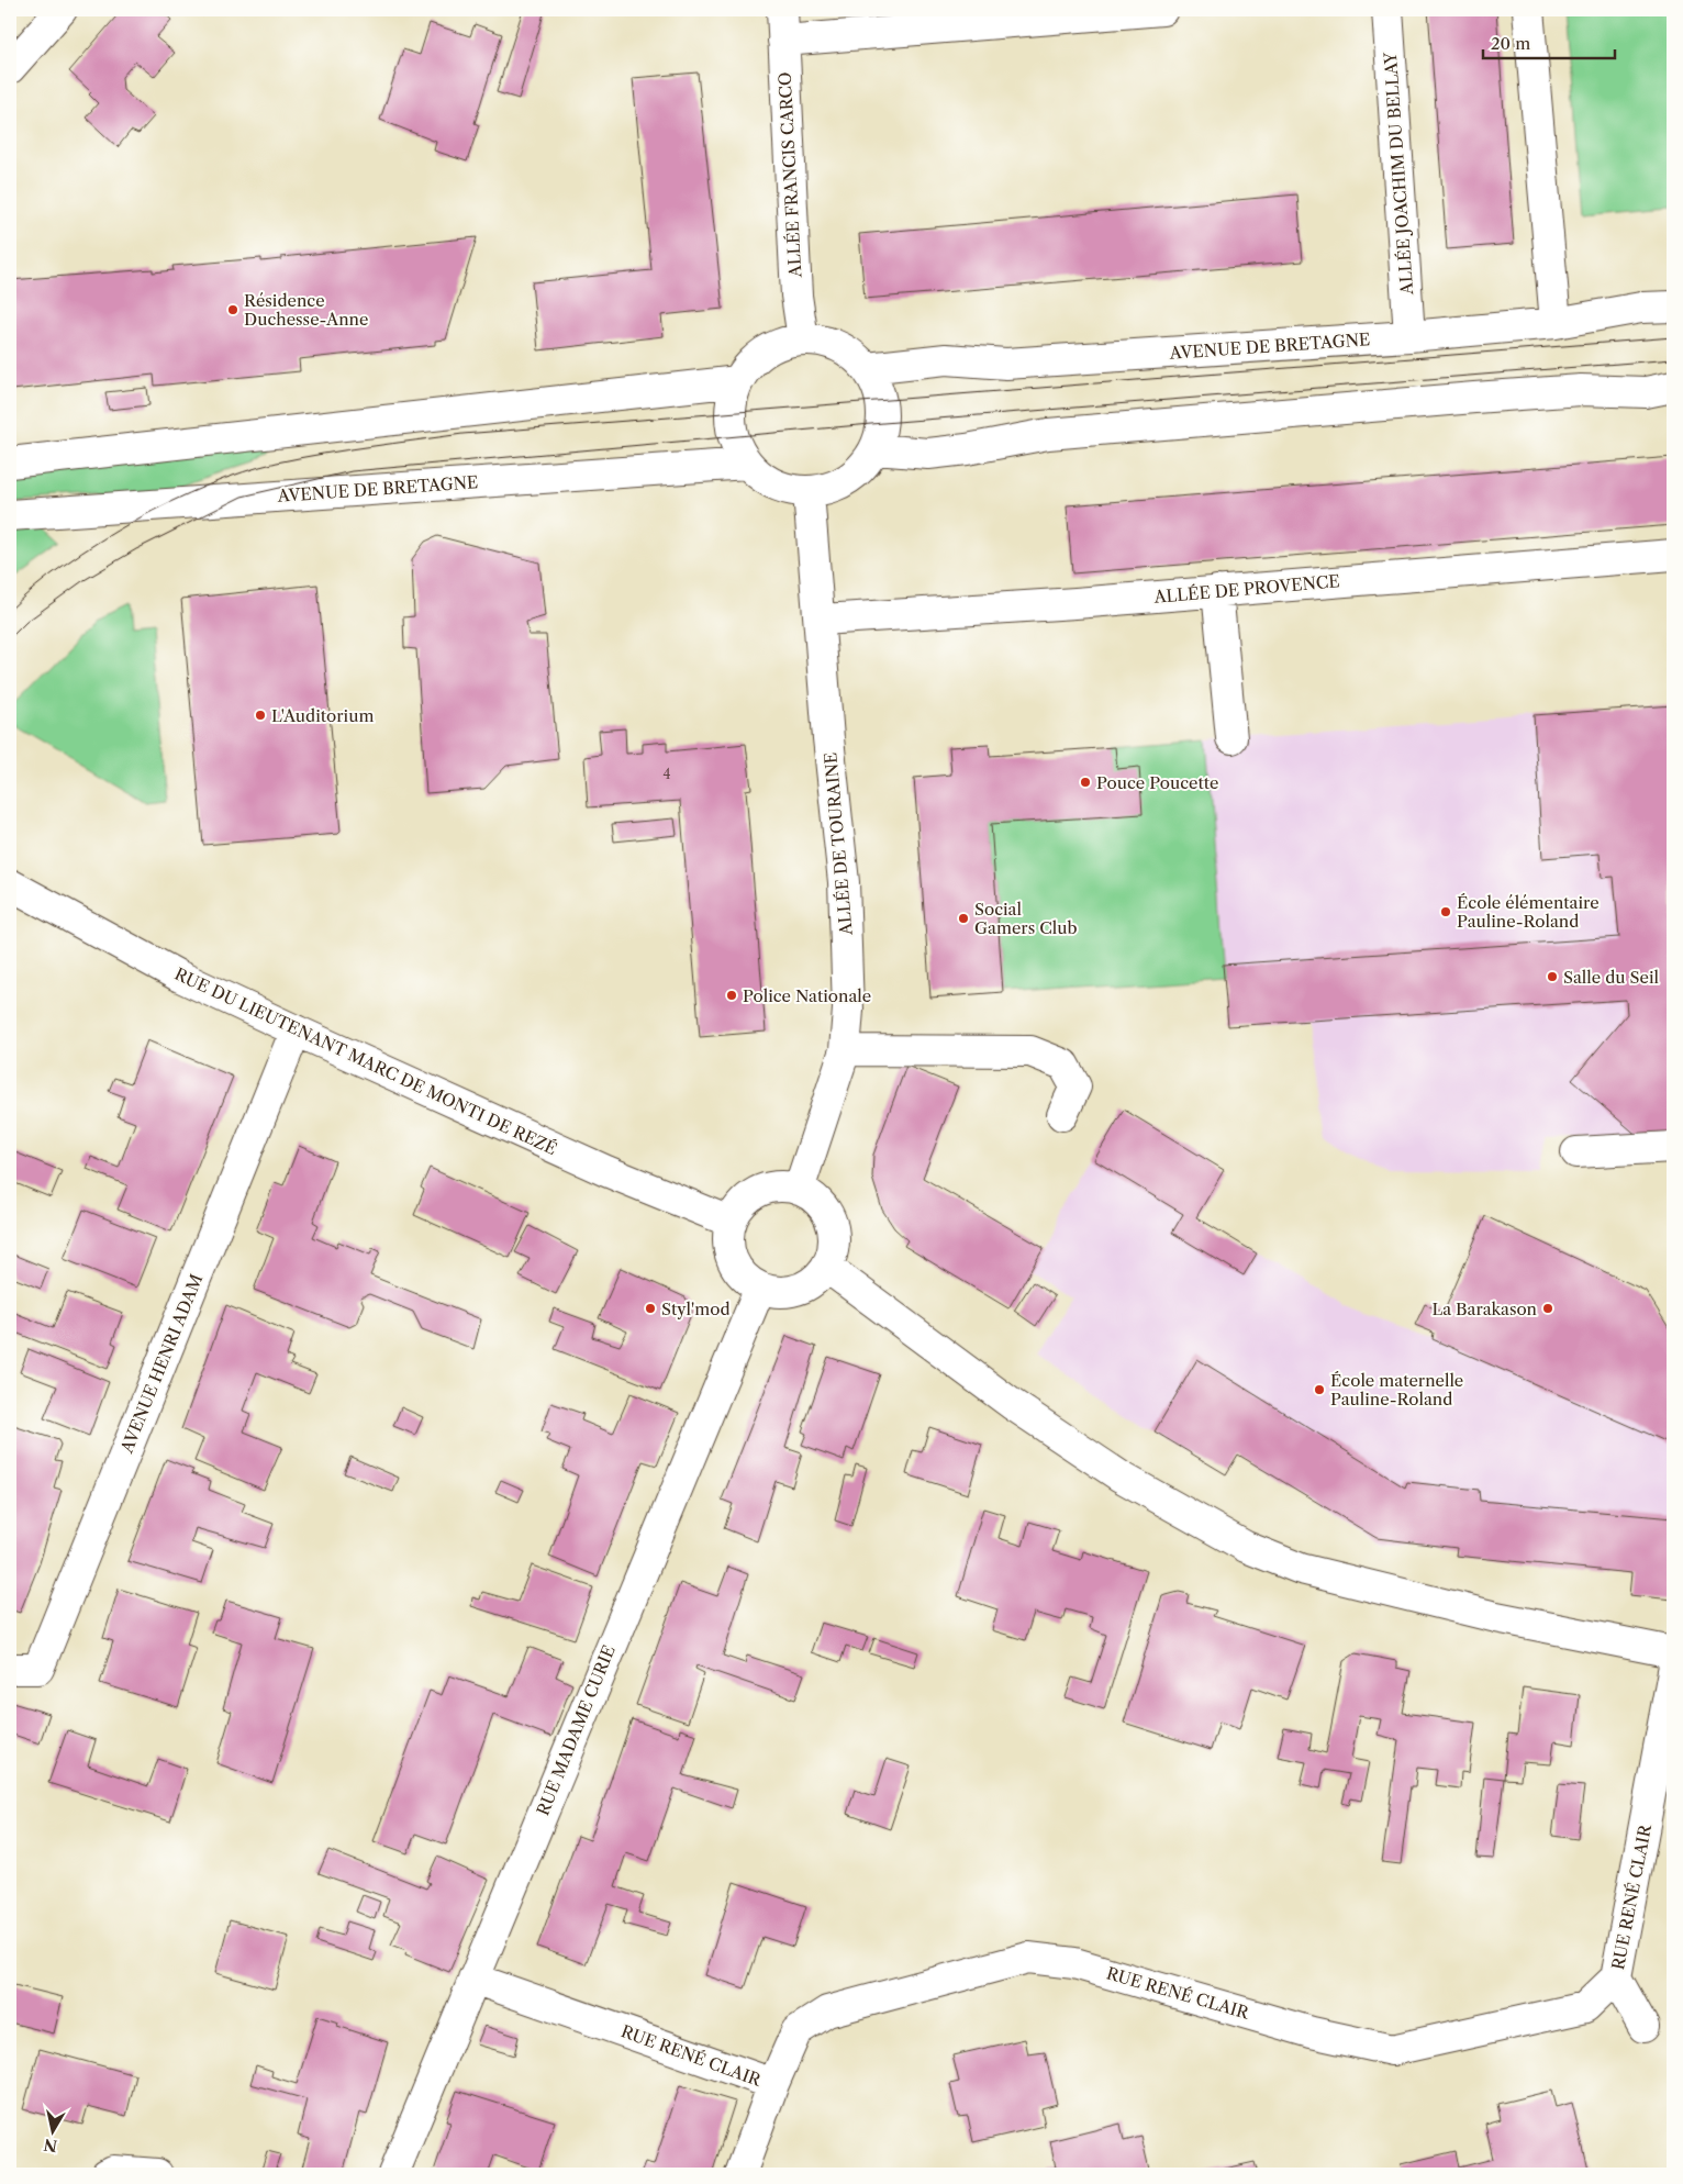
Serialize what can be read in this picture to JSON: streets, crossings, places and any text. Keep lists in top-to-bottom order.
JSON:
{
  "streets": {
    "street": [
      "ALLÉE JOACHIM DU BELLAY",
      "ALLÉE FRANCIS CARCO",
      "AVENUE DE BRETAGNE",
      "ALLÉE DE PROVENCE",
      "ALLÉE DE TOURAINE",
      "RUE DU LIEUTENANT MARC DE MONTI DE REZÉ",
      "AVENUE HENRI ADAM",
      "RUE MADAME CURIE",
      "RUE RENÉ CLAIR"
    ]
  },
  "crossings": [
    ["ALLÉE JOACHIM DU BELLAY", "AVENUE DE BRETAGNE"],
    ["ALLÉE FRANCIS CARCO", "AVENUE DE BRETAGNE"],
    ["ALLÉE FRANCIS CARCO", "ALLÉE DE TOURAINE"],
    ["AVENUE DE BRETAGNE", "ALLÉE DE TOURAINE"],
    ["ALLÉE DE PROVENCE", "ALLÉE DE TOURAINE"],
    ["ALLÉE DE TOURAINE", "RUE DU LIEUTENANT MARC DE MONTI DE REZÉ"],
    ["ALLÉE DE TOURAINE", "RUE MADAME CURIE"],
    ["RUE DU LIEUTENANT MARC DE MONTI DE REZÉ", "AVENUE HENRI ADAM"],
    ["RUE DU LIEUTENANT MARC DE MONTI DE REZÉ", "RUE MADAME CURIE"],
    ["RUE MADAME CURIE", "RUE RENÉ CLAIR"]
  ],
  "places": [
    "Résidence Duchesse-Anne",
    "L'Auditorium",
    "Pouce Poucette",
    "École élémentaire Pauline-Roland",
    "Social Gamers Club",
    "Salle du Seil",
    "Police Nationale",
    "Styl'mod",
    "La Barakason",
    "École maternelle Pauline-Roland"
  ],
  "house_numbers": ["4"],
  "scale_bar": "20 m",
  "north": "bottom"
}
